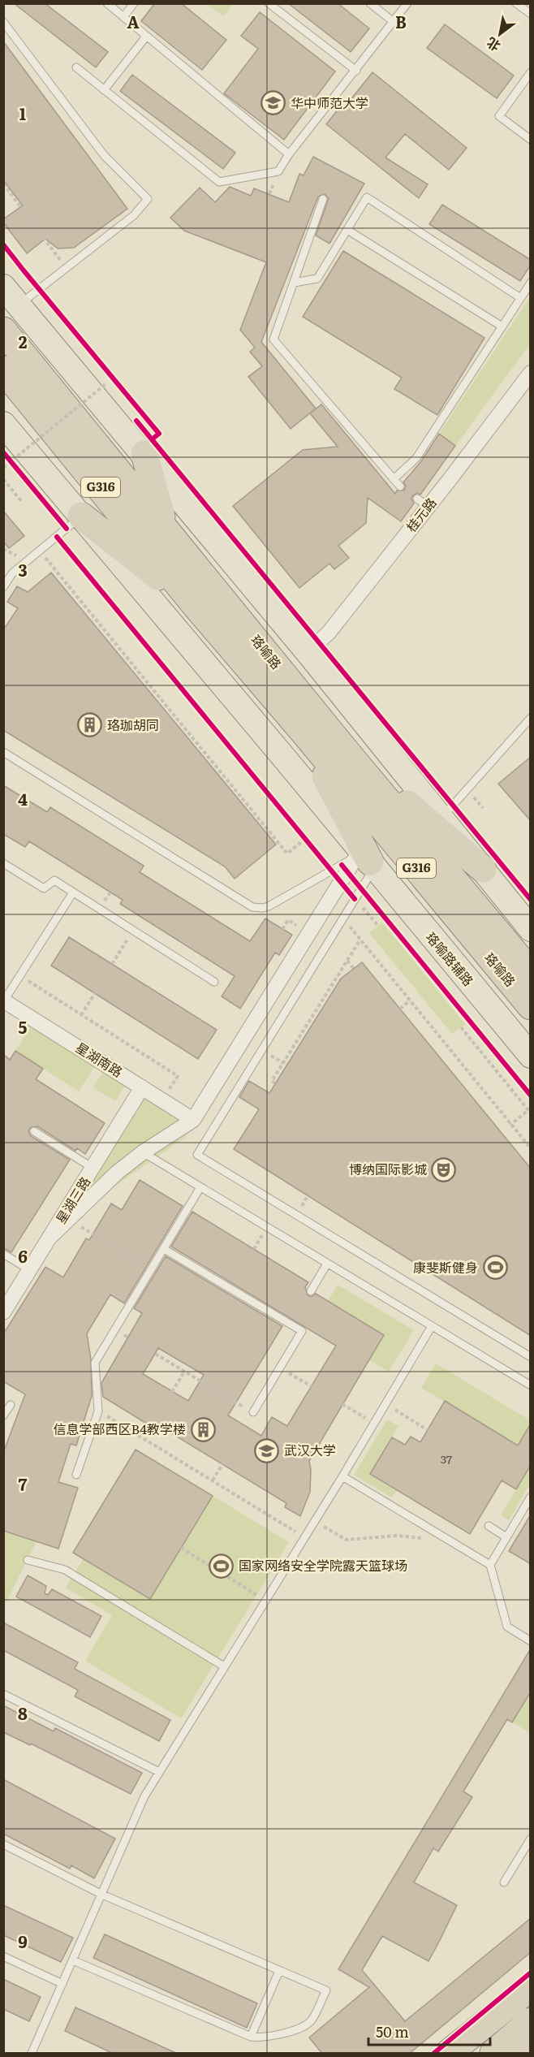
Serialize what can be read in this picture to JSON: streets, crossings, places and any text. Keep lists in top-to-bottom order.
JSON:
{
  "streets": {
    "highway": ["G316", "珞喻路"],
    "main road": ["珞喻路辅路"],
    "street": ["桂元路", "星湖南路", "星湖三路"]
  },
  "crossings": [
    ["星湖南路", "星湖三路"]
  ],
  "places": {
    "school or university": ["华中师范大学", "武汉大学"],
    "building": ["珞珈胡同", "信息学部西区B4教学楼"],
    "theatre": ["博纳国际影城"],
    "sports": ["康斐斯健身", "国家网络安全学院露天篮球场"]
  },
  "house_numbers": ["37"],
  "scale_bar": "50 m",
  "north": "bottom left",
  "grid": {
    "columns": ["A", "B"],
    "rows": [
      "1",
      "2",
      "3",
      "4",
      "5",
      "6",
      "7",
      "8",
      "9"
    ]
  }
}
